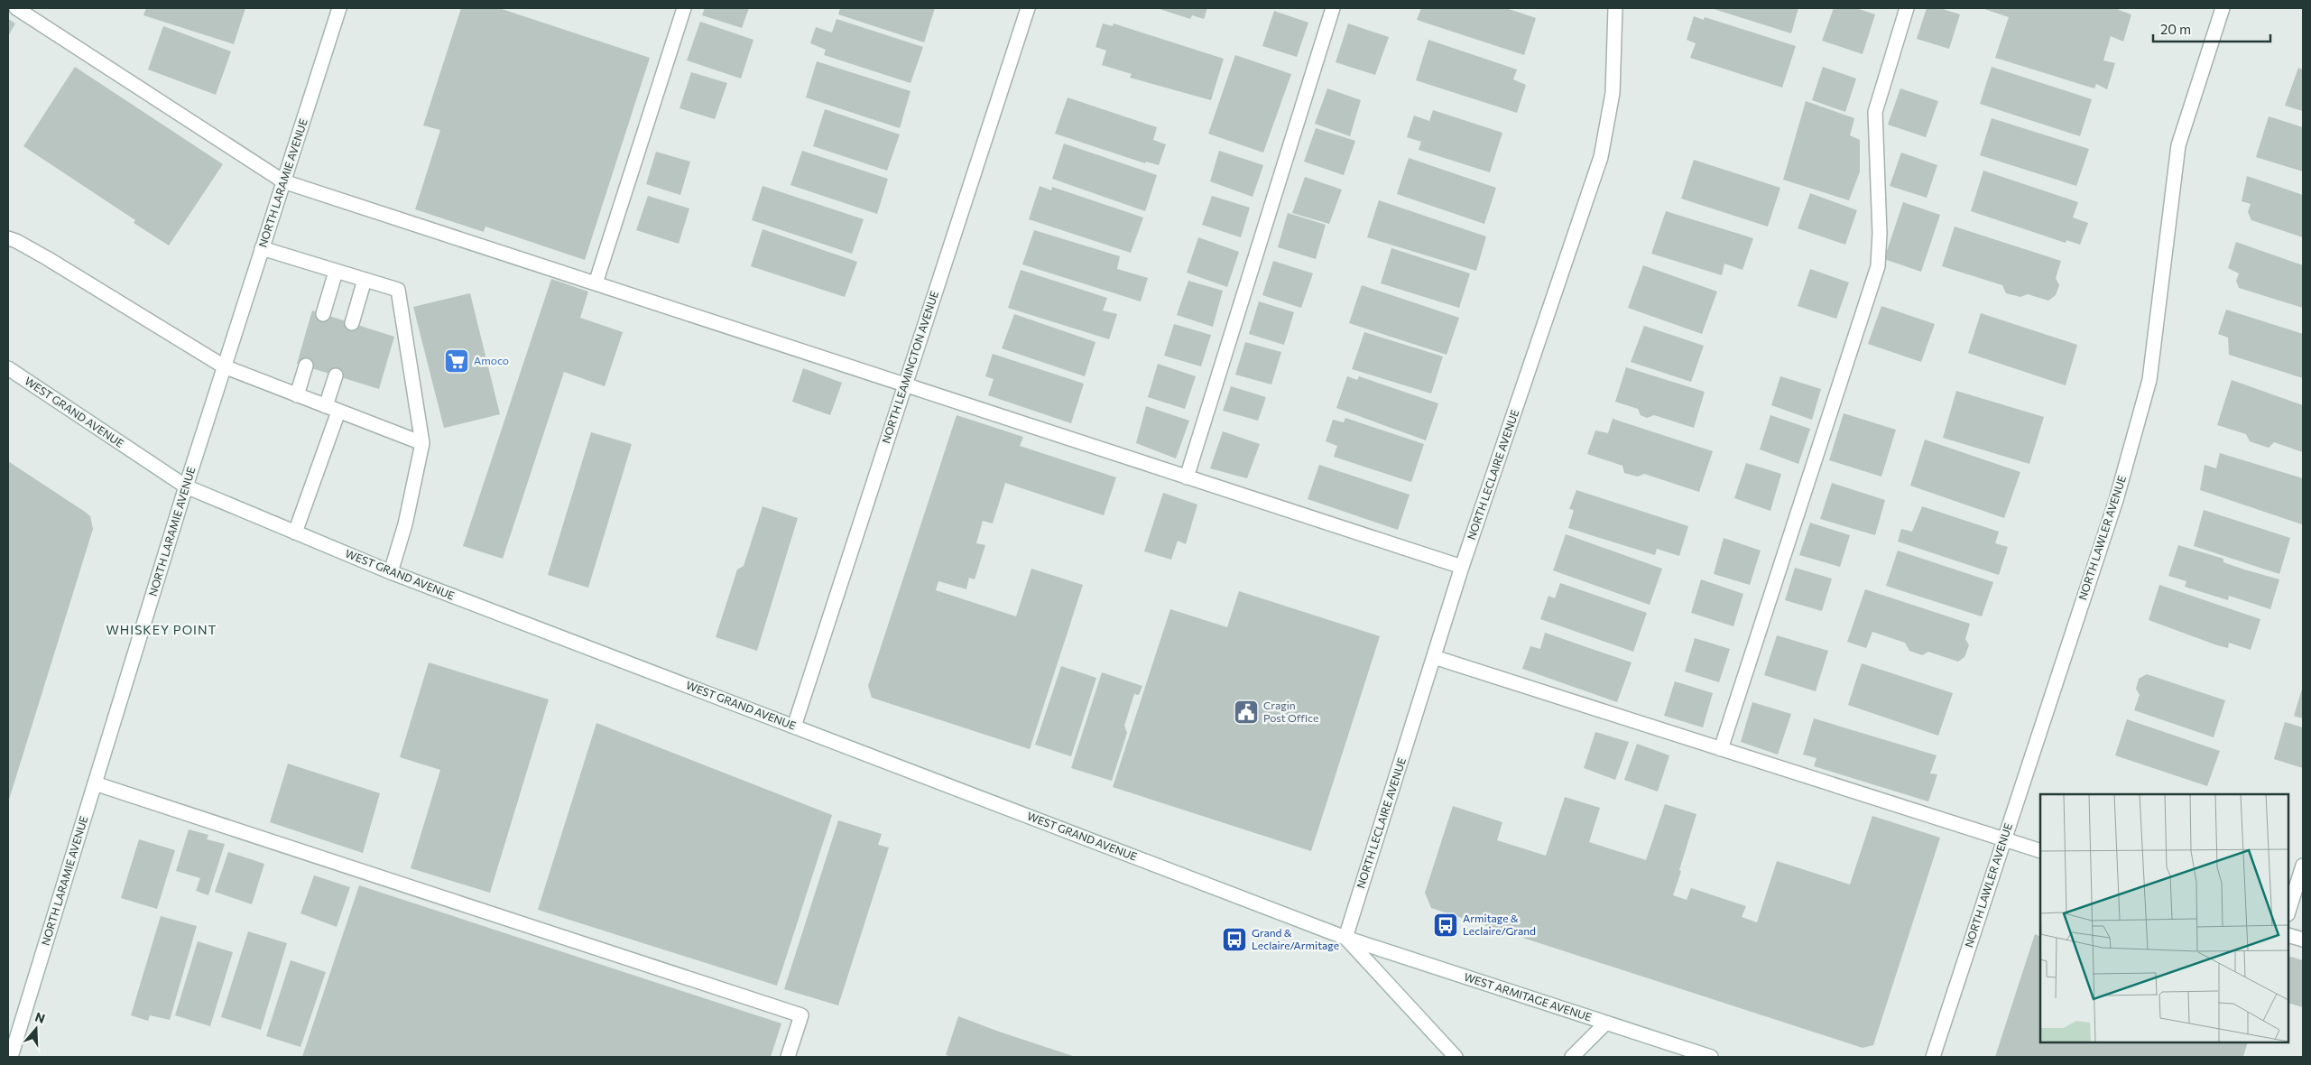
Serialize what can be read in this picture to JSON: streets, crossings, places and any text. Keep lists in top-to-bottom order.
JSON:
{
  "streets": {
    "street": [
      "NORTH LARAMIE AVENUE",
      "NORTH LEAMINGTON AVENUE",
      "WEST GRAND AVENUE",
      "NORTH LECLAIRE AVENUE",
      "NORTH LAWLER AVENUE",
      "WEST ARMITAGE AVENUE"
    ]
  },
  "crossings": [
    ["NORTH LARAMIE AVENUE", "WEST GRAND AVENUE"],
    ["NORTH LEAMINGTON AVENUE", "WEST GRAND AVENUE"],
    ["WEST GRAND AVENUE", "NORTH LECLAIRE AVENUE"],
    ["WEST GRAND AVENUE", "WEST ARMITAGE AVENUE"],
    ["NORTH LECLAIRE AVENUE", "WEST ARMITAGE AVENUE"]
  ],
  "districts": ["WHISKEY POINT"],
  "places": {
    "supermarket": ["Amoco"],
    "public building": ["Cragin Post Office"],
    "bus stop": ["Armitage & Leclaire/Grand", "Grand & Leclaire/Armitage"]
  },
  "scale_bar": "20 m",
  "north": "top"
}
